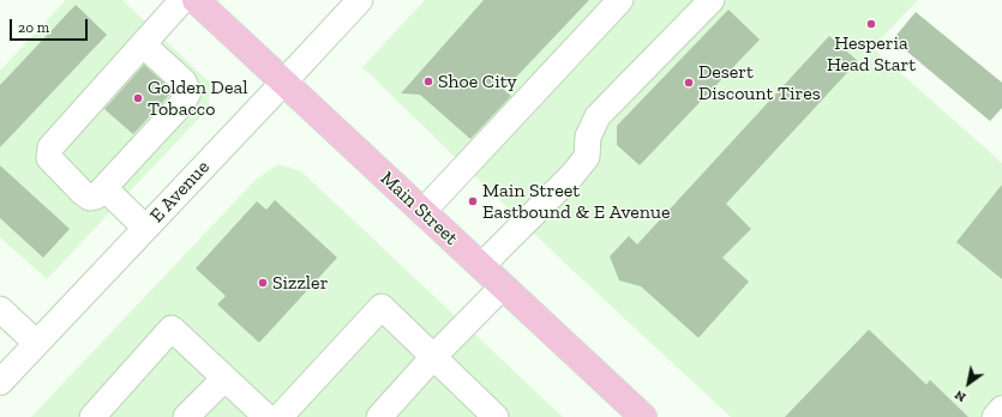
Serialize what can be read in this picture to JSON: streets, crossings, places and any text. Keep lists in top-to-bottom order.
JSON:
{
  "streets": {
    "main road": ["Main Street"],
    "street": ["E Avenue"]
  },
  "crossings": [
    ["E Avenue", "Main Street"]
  ],
  "places": [
    "Hesperia Head Start",
    "Shoe City",
    "Desert Discount Tires",
    "Golden Deal Tobacco",
    "Main Street Eastbound & E Avenue",
    "Sizzler"
  ],
  "scale_bar": "20 m",
  "north": "bottom left"
}
